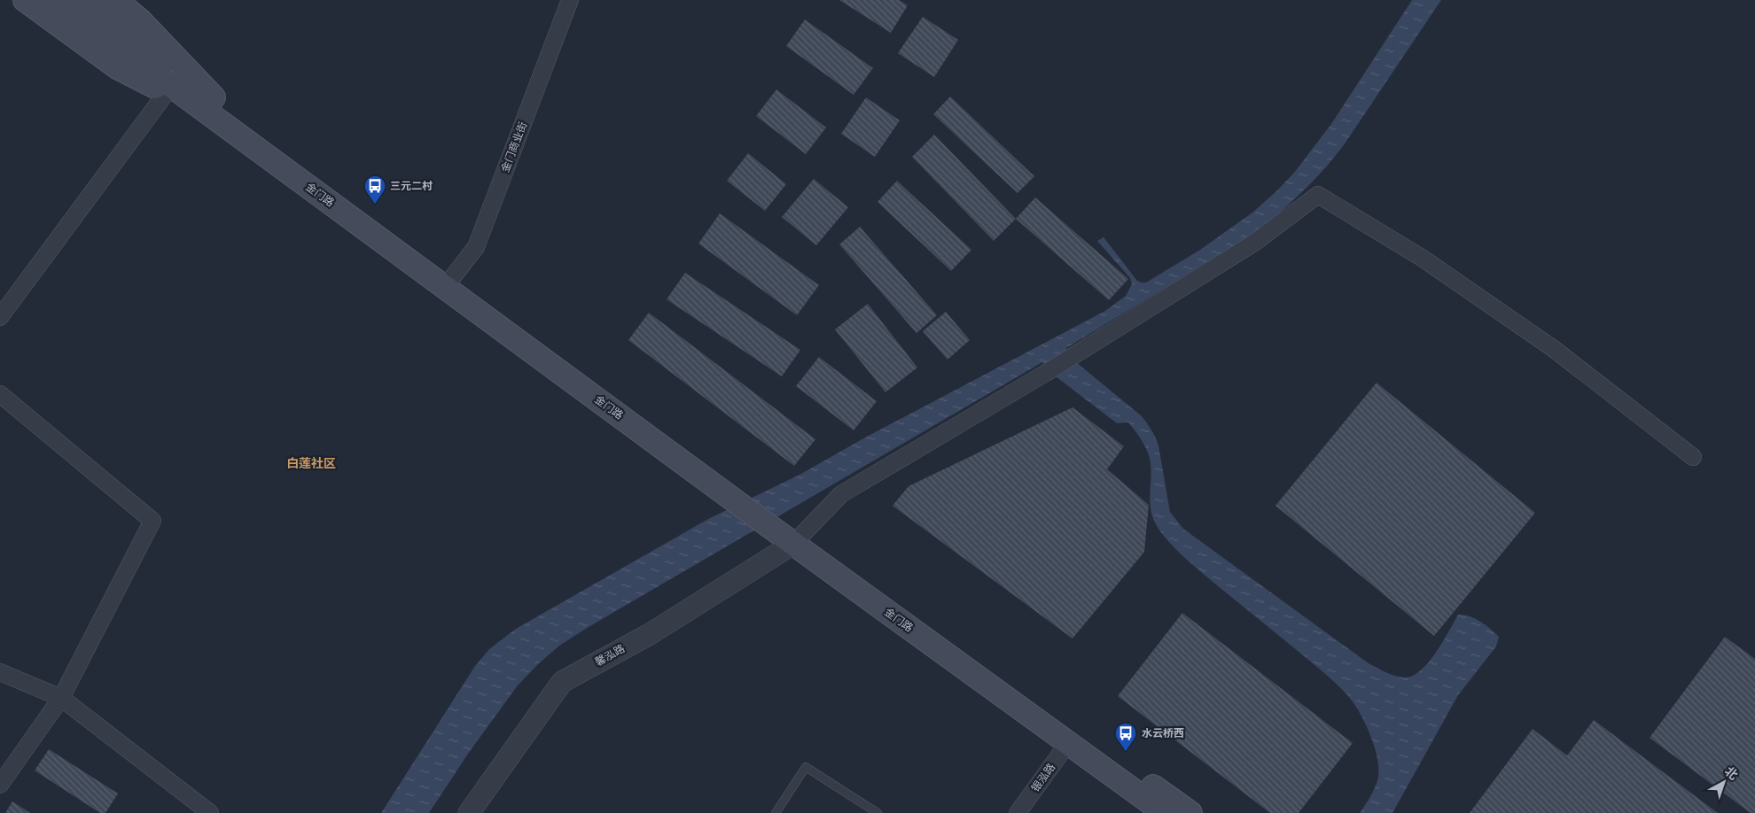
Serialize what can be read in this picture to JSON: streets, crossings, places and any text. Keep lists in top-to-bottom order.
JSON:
{
  "streets": {
    "main road": ["金门路"],
    "street": ["金门商业街", "馨泓路", "银泓路"]
  },
  "crossings": [
    ["金门商业街", "金门路"],
    ["金门路", "馨泓路"],
    ["金门路", "银泓路"]
  ],
  "districts": ["白莲社区"],
  "places": {
    "bus stop": ["三元二村", "水云桥西"]
  },
  "north": "top right"
}
